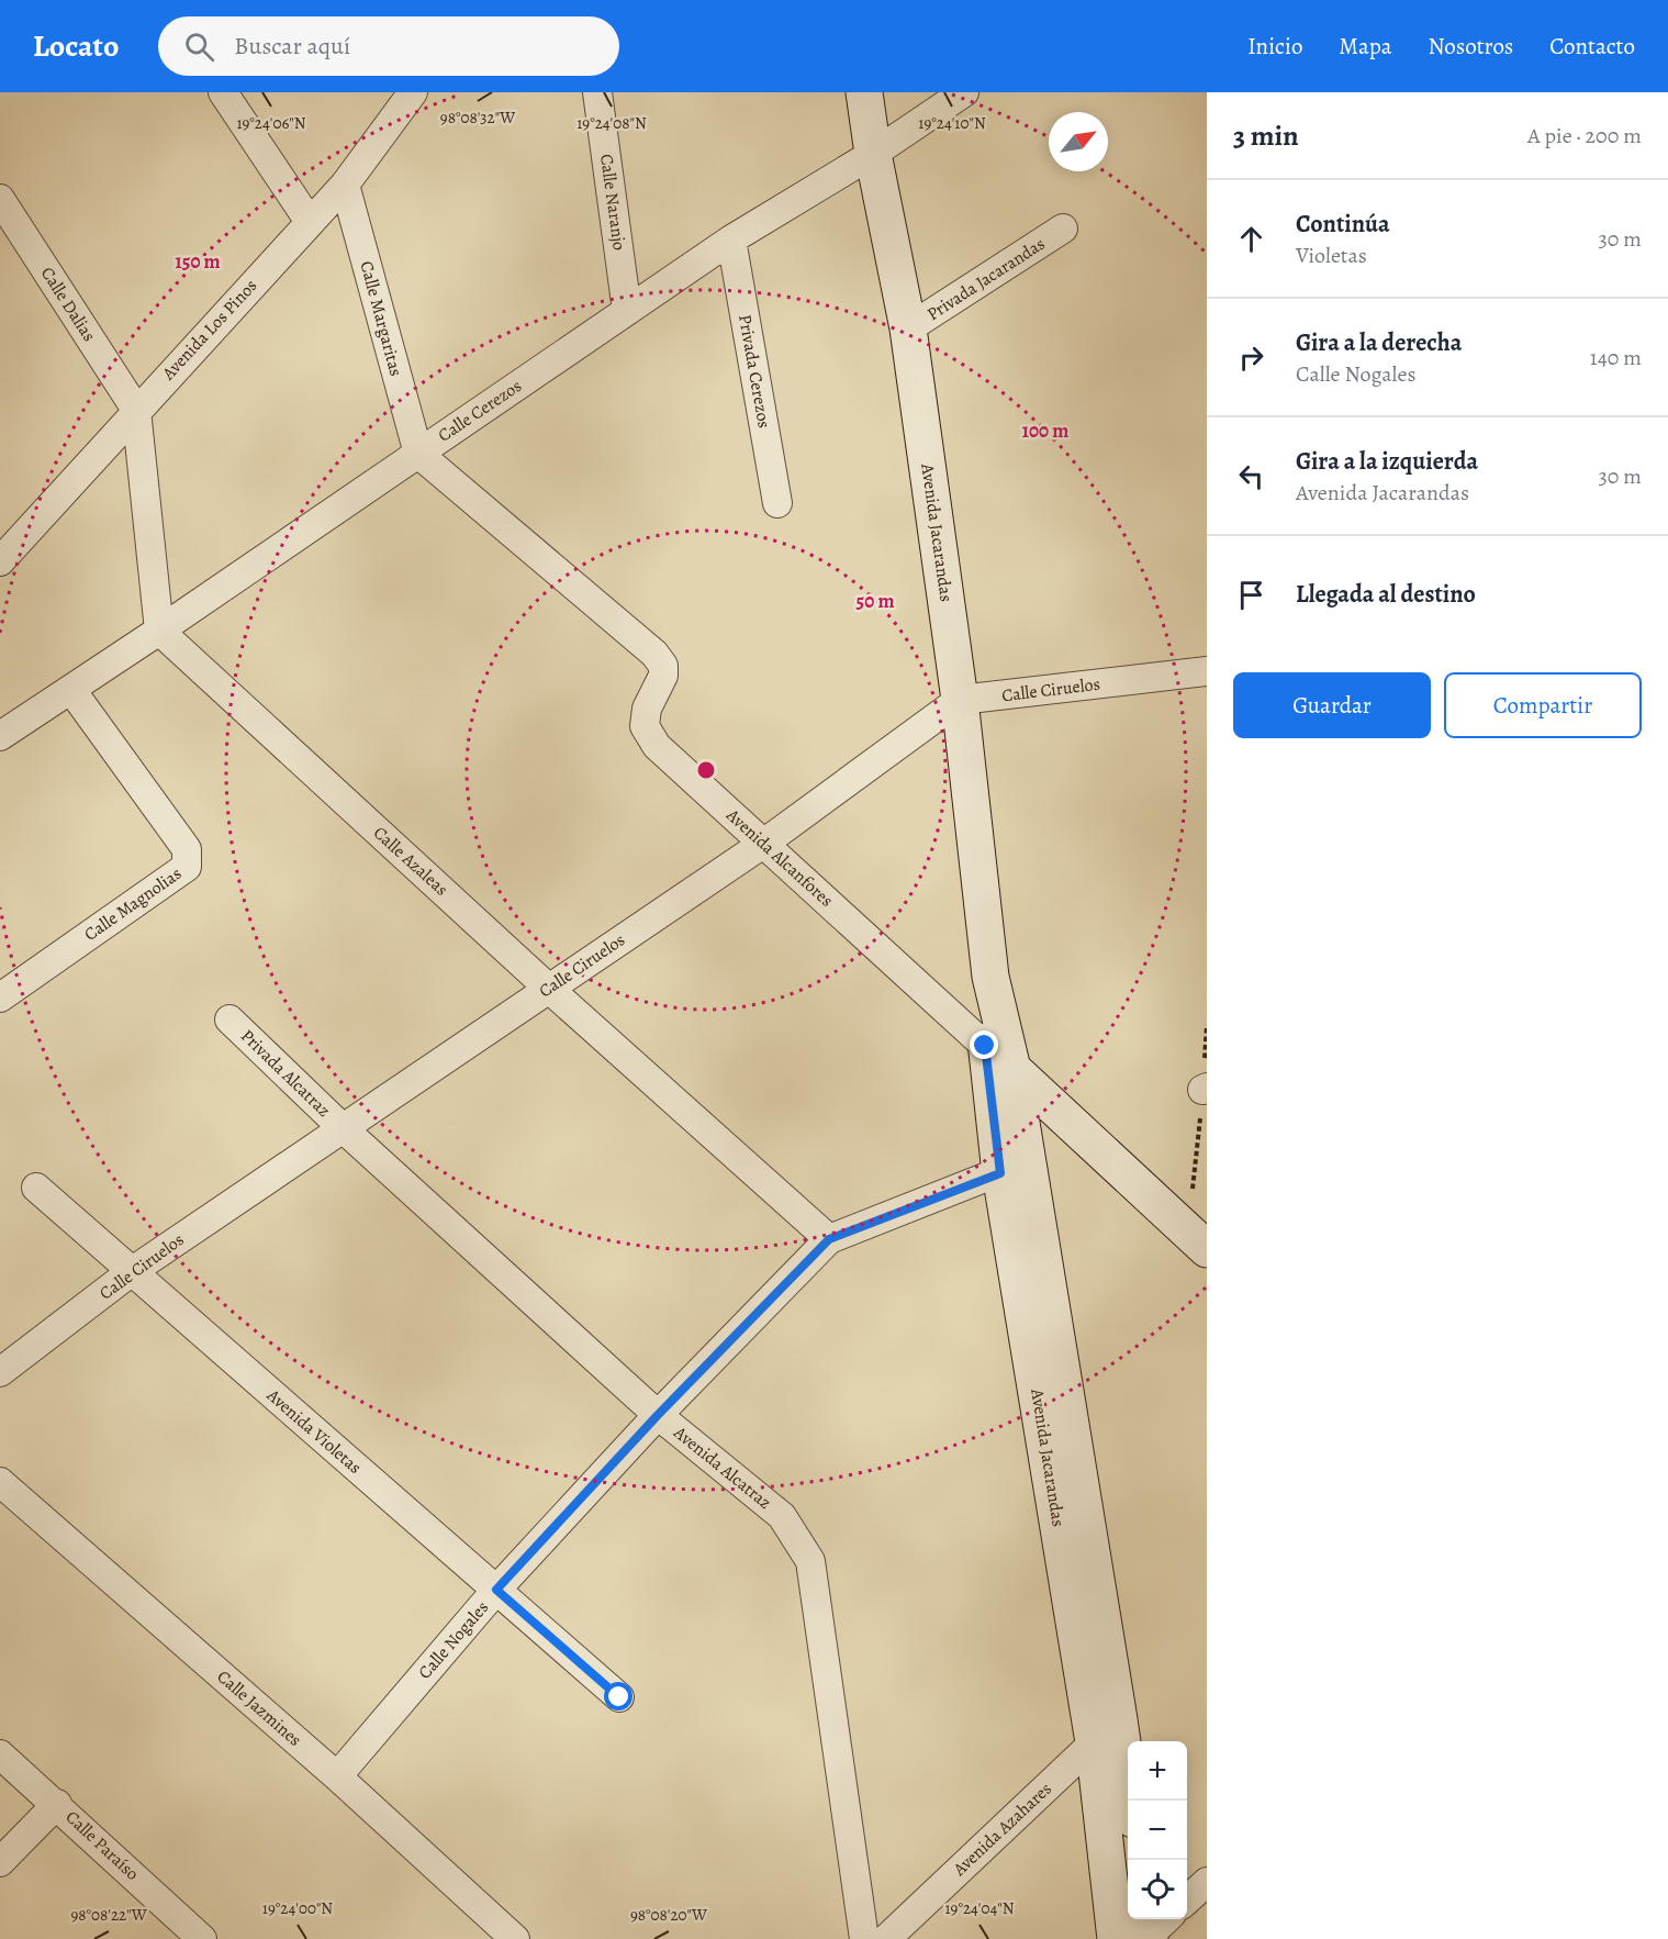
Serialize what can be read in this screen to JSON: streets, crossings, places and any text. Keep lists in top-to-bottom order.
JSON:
{
  "streets": {
    "street": [
      "Calle Naranjo",
      "Privada Jacarandas",
      "Calle Dalias",
      "Calle Margaritas",
      "Avenida Los Pinos",
      "Privada Cerezos",
      "Calle Cerezos",
      "Avenida Jacarandas",
      "Calle Ciruelos",
      "Avenida Alcanfores",
      "Calle Azaleas",
      "Calle Magnolias",
      "Privada Alcatraz",
      "Avenida Violetas",
      "Avenida Alcatraz",
      "Calle Nogales",
      "Calle Jazmines",
      "Avenida Azahares",
      "Calle Paraíso"
    ]
  },
  "crossings": [
    ["Calle Naranjo", "Calle Cerezos"],
    ["Privada Jacarandas", "Avenida Jacarandas"],
    ["Calle Dalias", "Avenida Los Pinos"],
    ["Calle Margaritas", "Avenida Los Pinos"],
    ["Calle Margaritas", "Calle Cerezos"],
    ["Calle Margaritas", "Avenida Alcanfores"],
    ["Privada Cerezos", "Calle Cerezos"],
    ["Calle Cerezos", "Avenida Jacarandas"],
    ["Calle Cerezos", "Avenida Alcanfores"],
    ["Calle Cerezos", "Calle Azaleas"],
    ["Calle Cerezos", "Calle Magnolias"],
    ["Avenida Jacarandas", "Calle Ciruelos"],
    ["Avenida Jacarandas", "Avenida Alcanfores"],
    ["Avenida Jacarandas", "Calle Nogales"],
    ["Avenida Jacarandas", "Avenida Azahares"],
    ["Calle Ciruelos", "Avenida Alcanfores"],
    ["Calle Ciruelos", "Calle Azaleas"],
    ["Calle Ciruelos", "Privada Alcatraz"],
    ["Calle Ciruelos", "Avenida Violetas"],
    ["Calle Ciruelos", "Avenida Alcatraz"],
    ["Calle Azaleas", "Calle Nogales"],
    ["Privada Alcatraz", "Avenida Alcatraz"],
    ["Avenida Violetas", "Calle Nogales"],
    ["Avenida Alcatraz", "Calle Nogales"],
    ["Calle Nogales", "Calle Jazmines"]
  ],
  "north": "top right",
  "page": {
    "header": "Locato",
    "search": "Buscar aquí",
    "nav": [
      "Inicio",
      "Mapa",
      "Nosotros",
      "Contacto"
    ],
    "heading": ["3 min", "A pie · 200 m"],
    "list": [
      ["Continúa", "Violetas", "30 m"],
      ["Gira a la derecha", "Calle Nogales", "140 m"],
      ["Gira a la izquierda", "Avenida Jacarandas", "30 m"],
      "Llegada al destino"
    ],
    "buttons": ["Guardar", "Compartir"],
    "map_buttons": ["+", "−"]
  },
  "coordinates": [
    "98°08'32\"W",
    "19°24'06\"N",
    "19°24'08\"N",
    "19°24'10\"N",
    "19°24'00\"N",
    "19°24'04\"N",
    "98°08'22\"W",
    "98°08'20\"W"
  ],
  "rings": ["150 m", "100 m", "50 m"]
}
